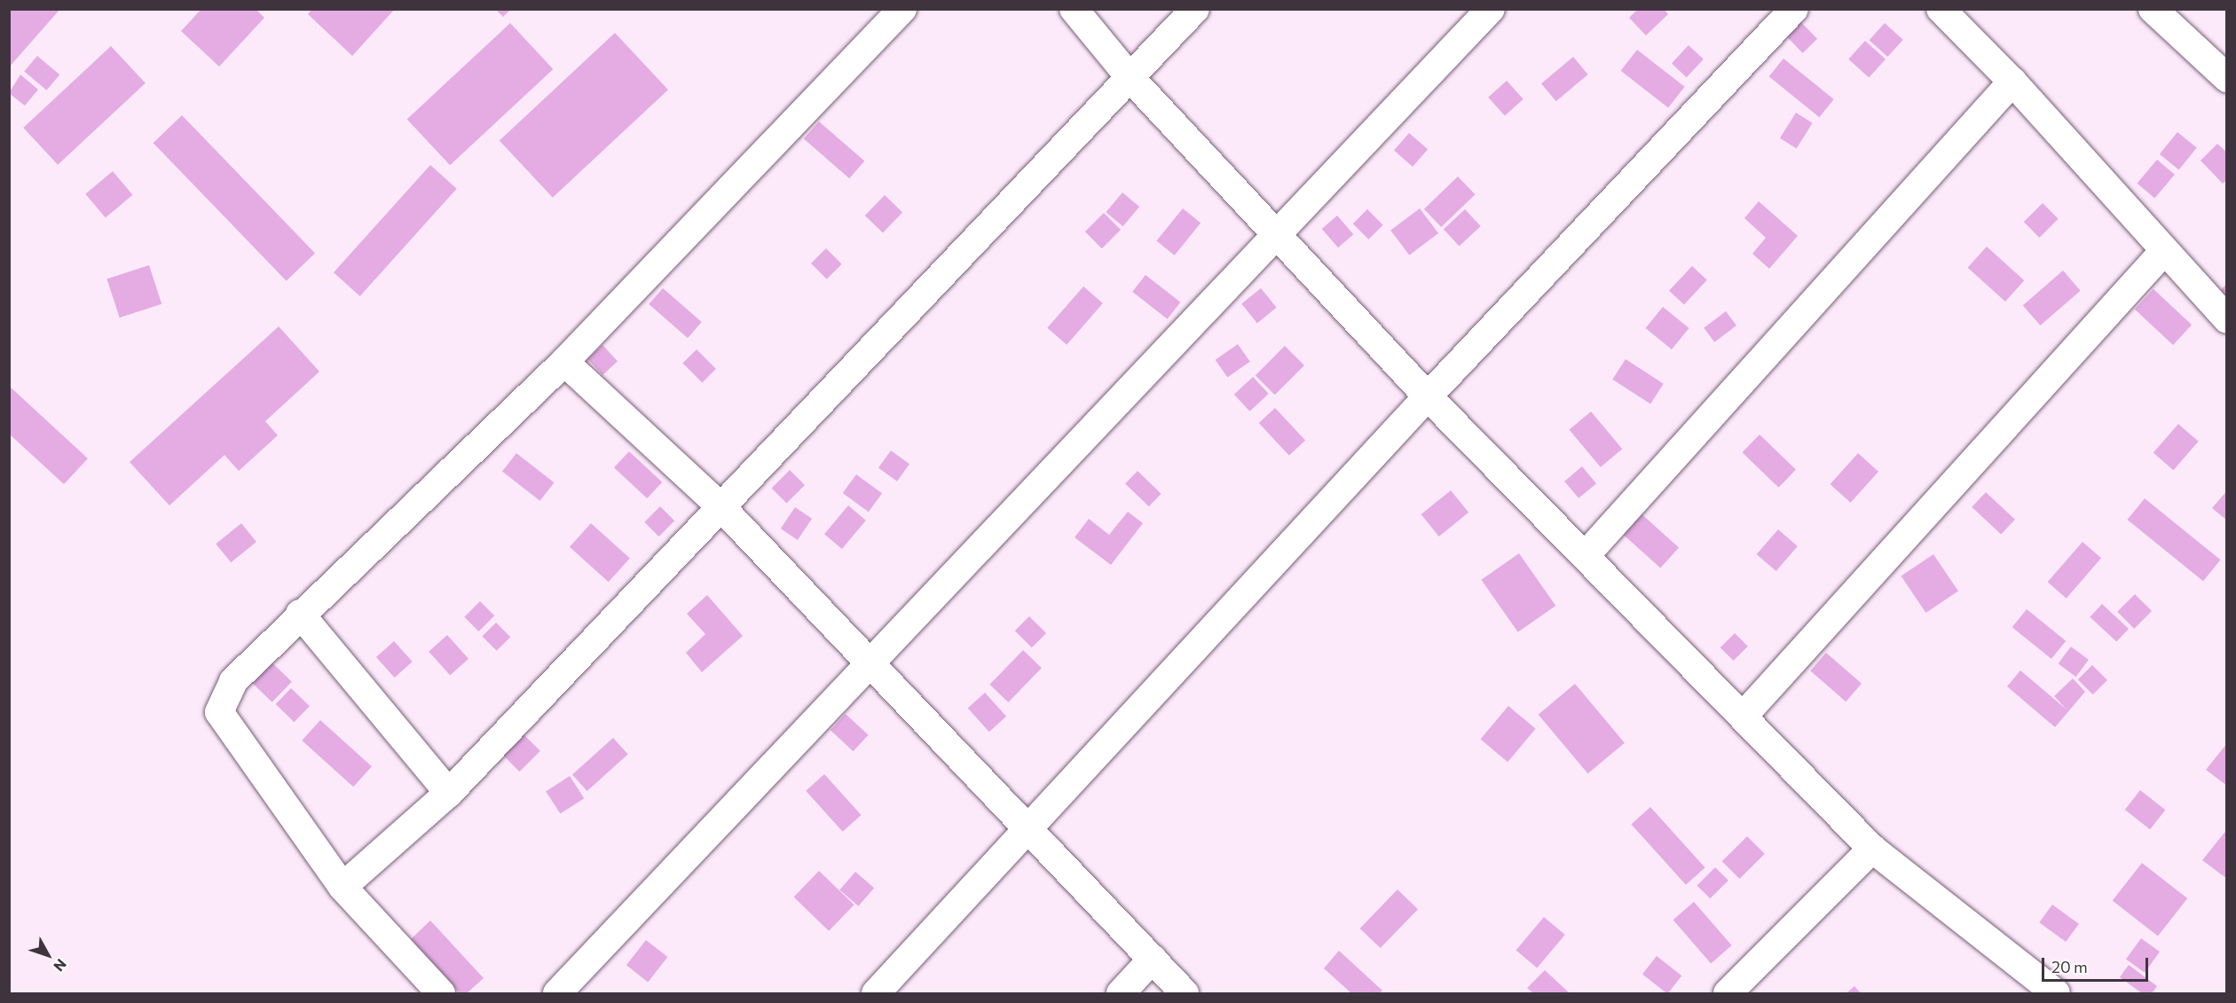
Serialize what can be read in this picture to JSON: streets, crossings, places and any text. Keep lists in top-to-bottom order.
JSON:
{
  "scale_bar": "20 m",
  "north": "bottom right"
}
